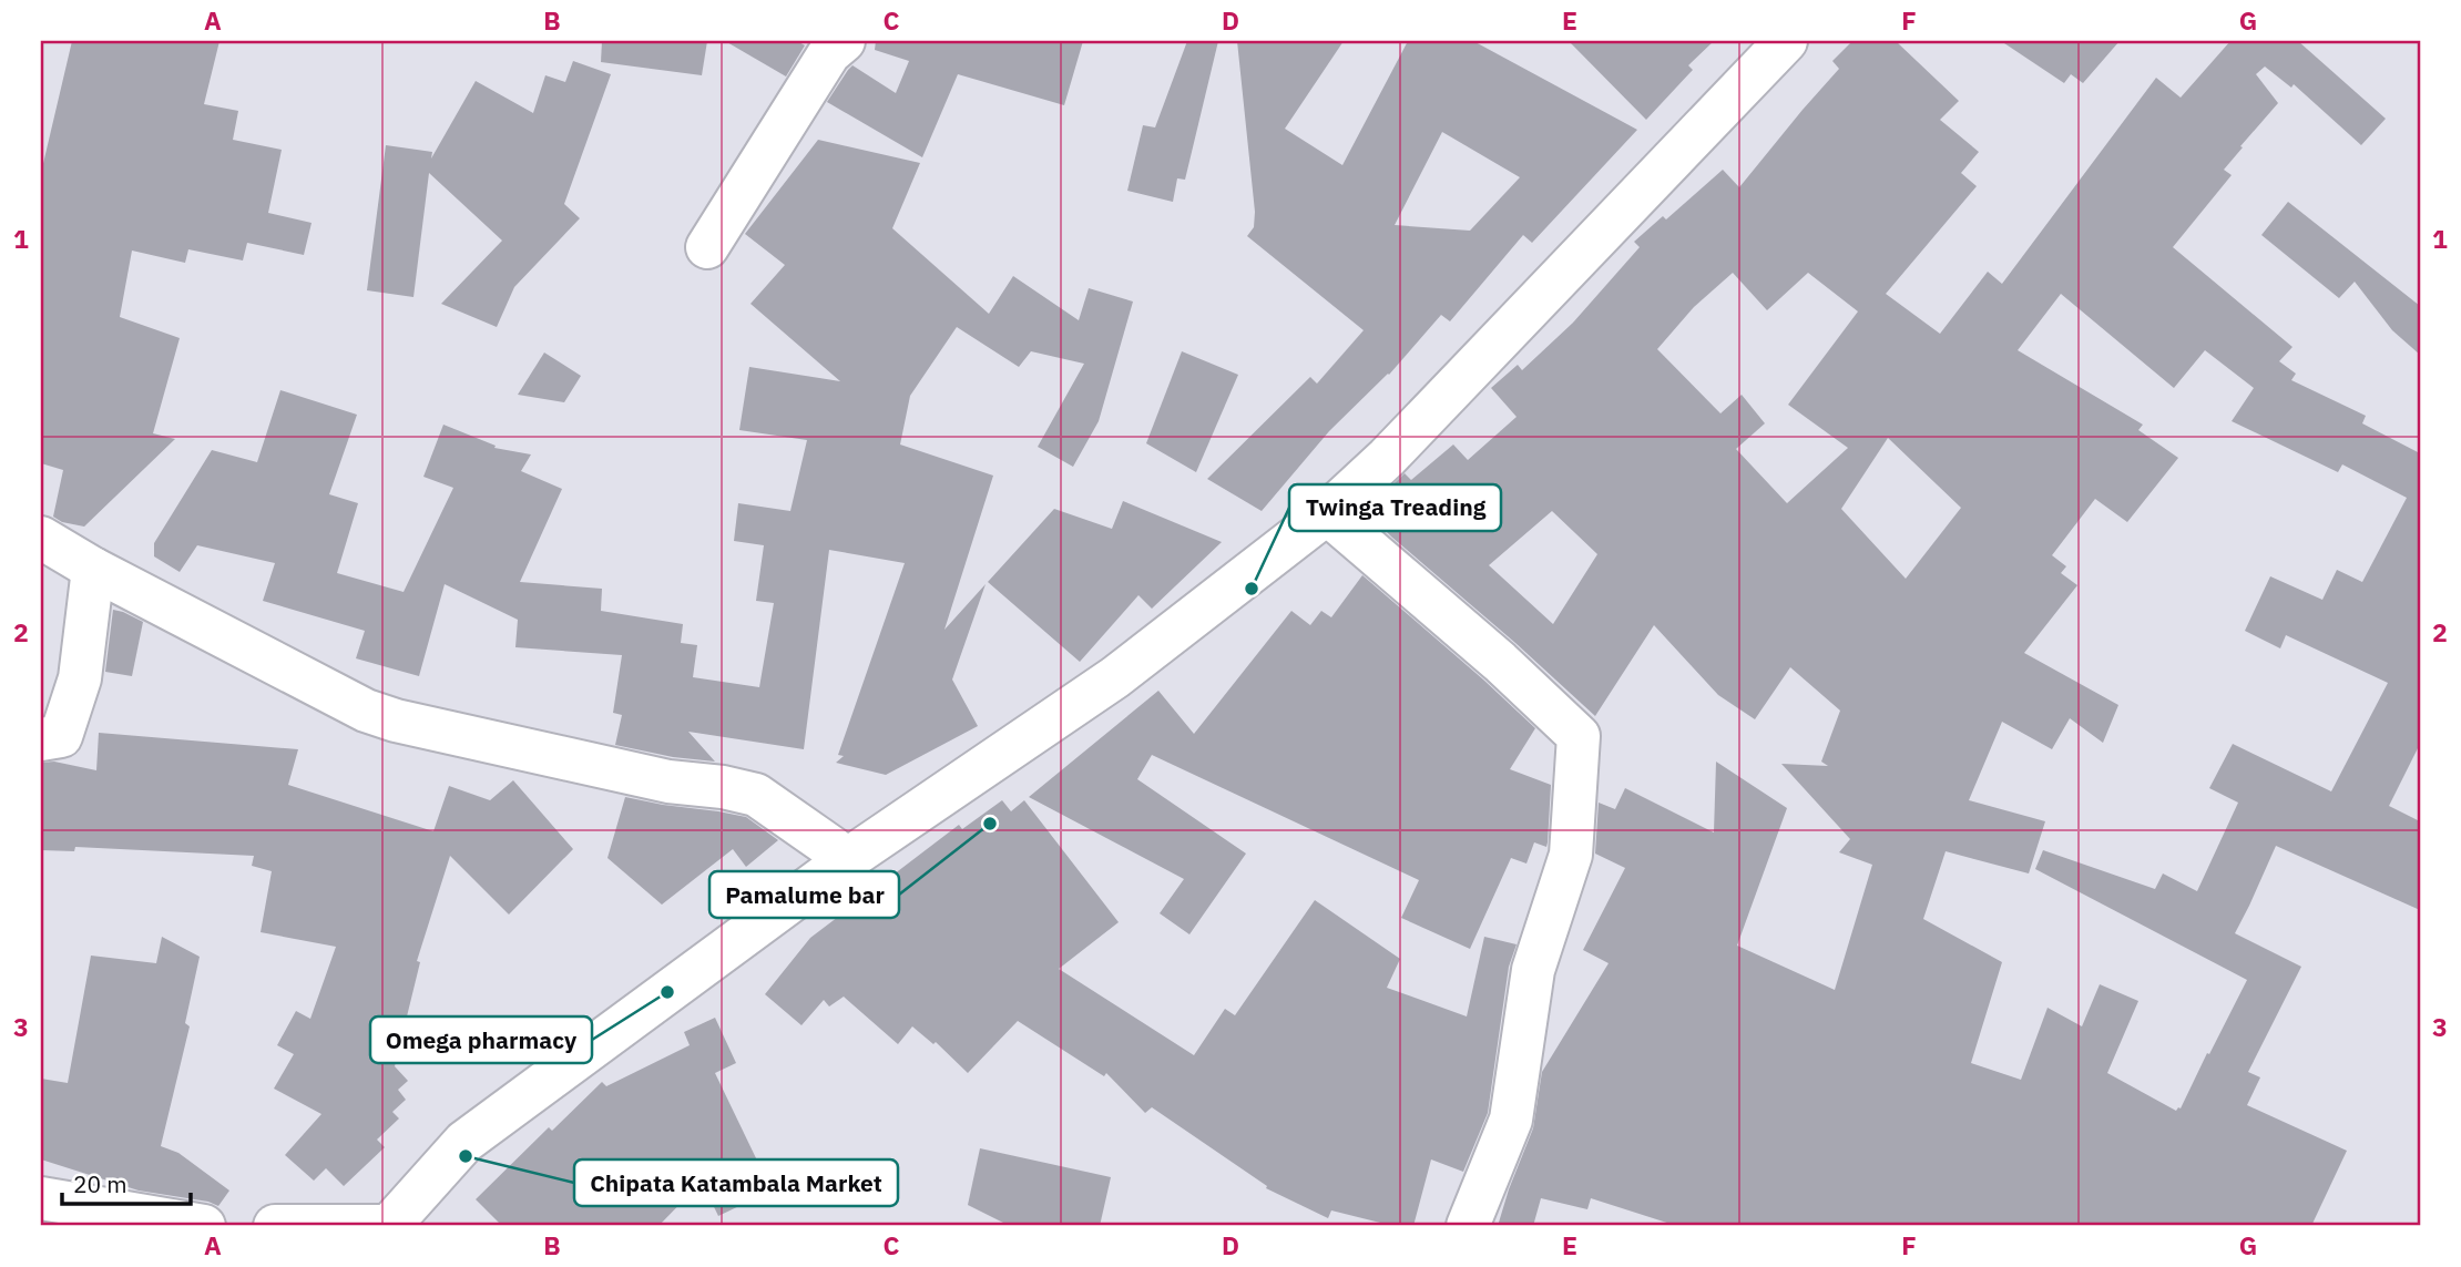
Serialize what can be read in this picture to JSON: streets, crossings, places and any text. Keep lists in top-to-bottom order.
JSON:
{
  "places": [
    "Twinga Treading",
    "Pamalume bar",
    "Omega pharmacy",
    "Chipata Katambala Market"
  ],
  "scale_bar": "20 m",
  "grid": {
    "columns": [
      "A",
      "B",
      "C",
      "D",
      "E",
      "F",
      "G"
    ],
    "rows": ["1", "2", "3"]
  }
}
